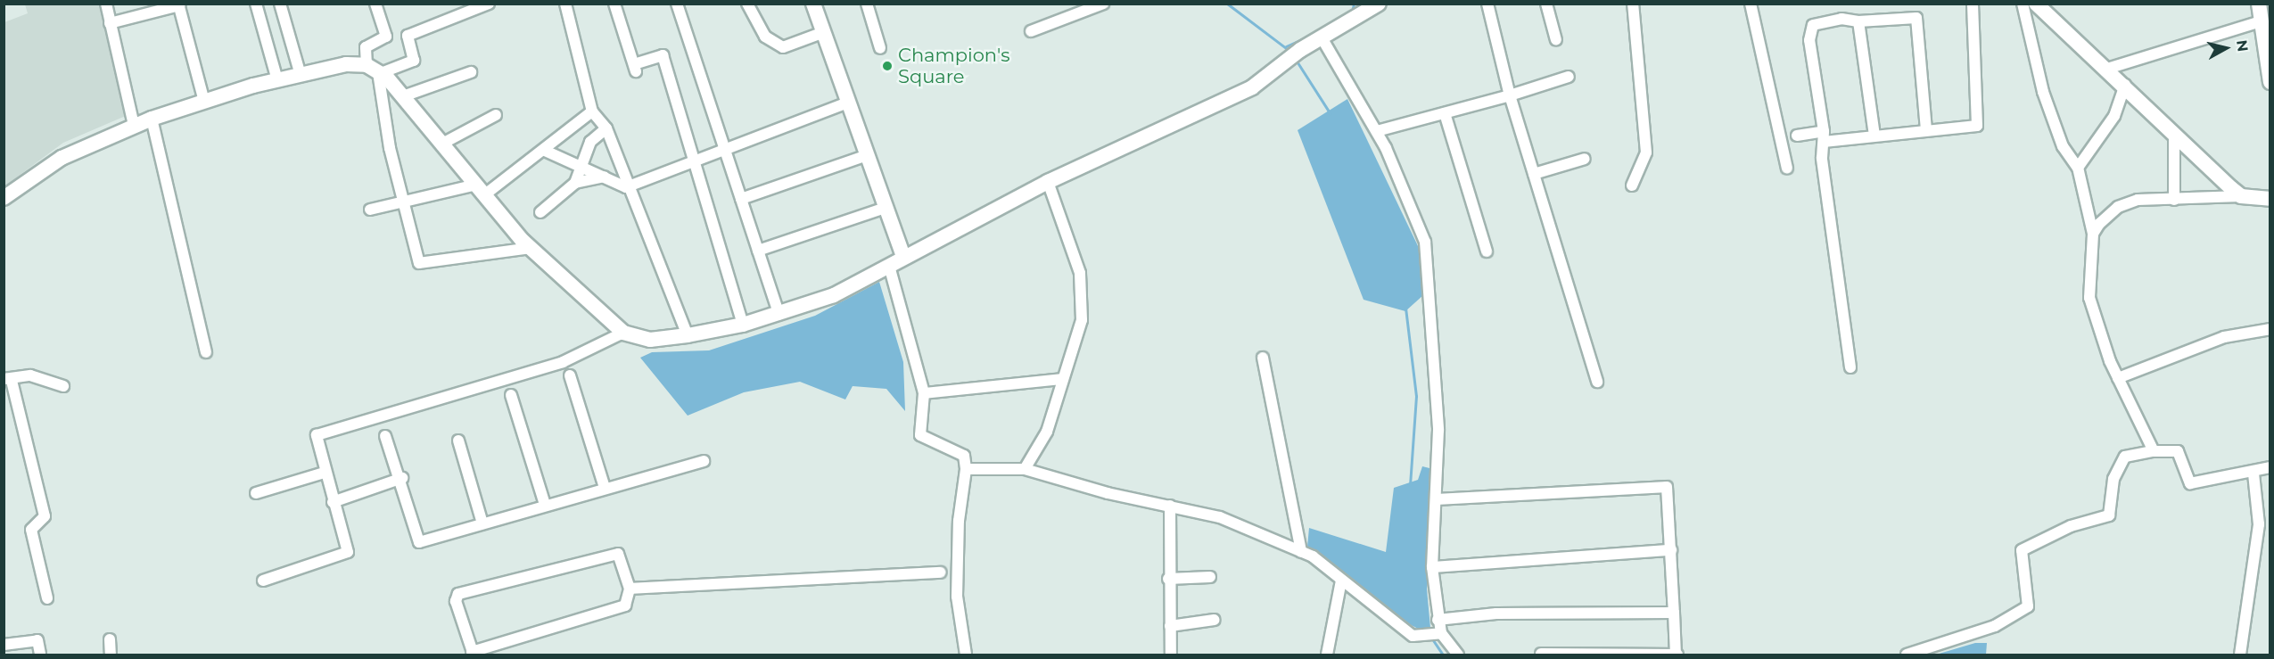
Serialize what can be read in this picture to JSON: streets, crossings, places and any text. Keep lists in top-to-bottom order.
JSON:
{
  "places": ["Champion's Square"],
  "north": "right"
}
